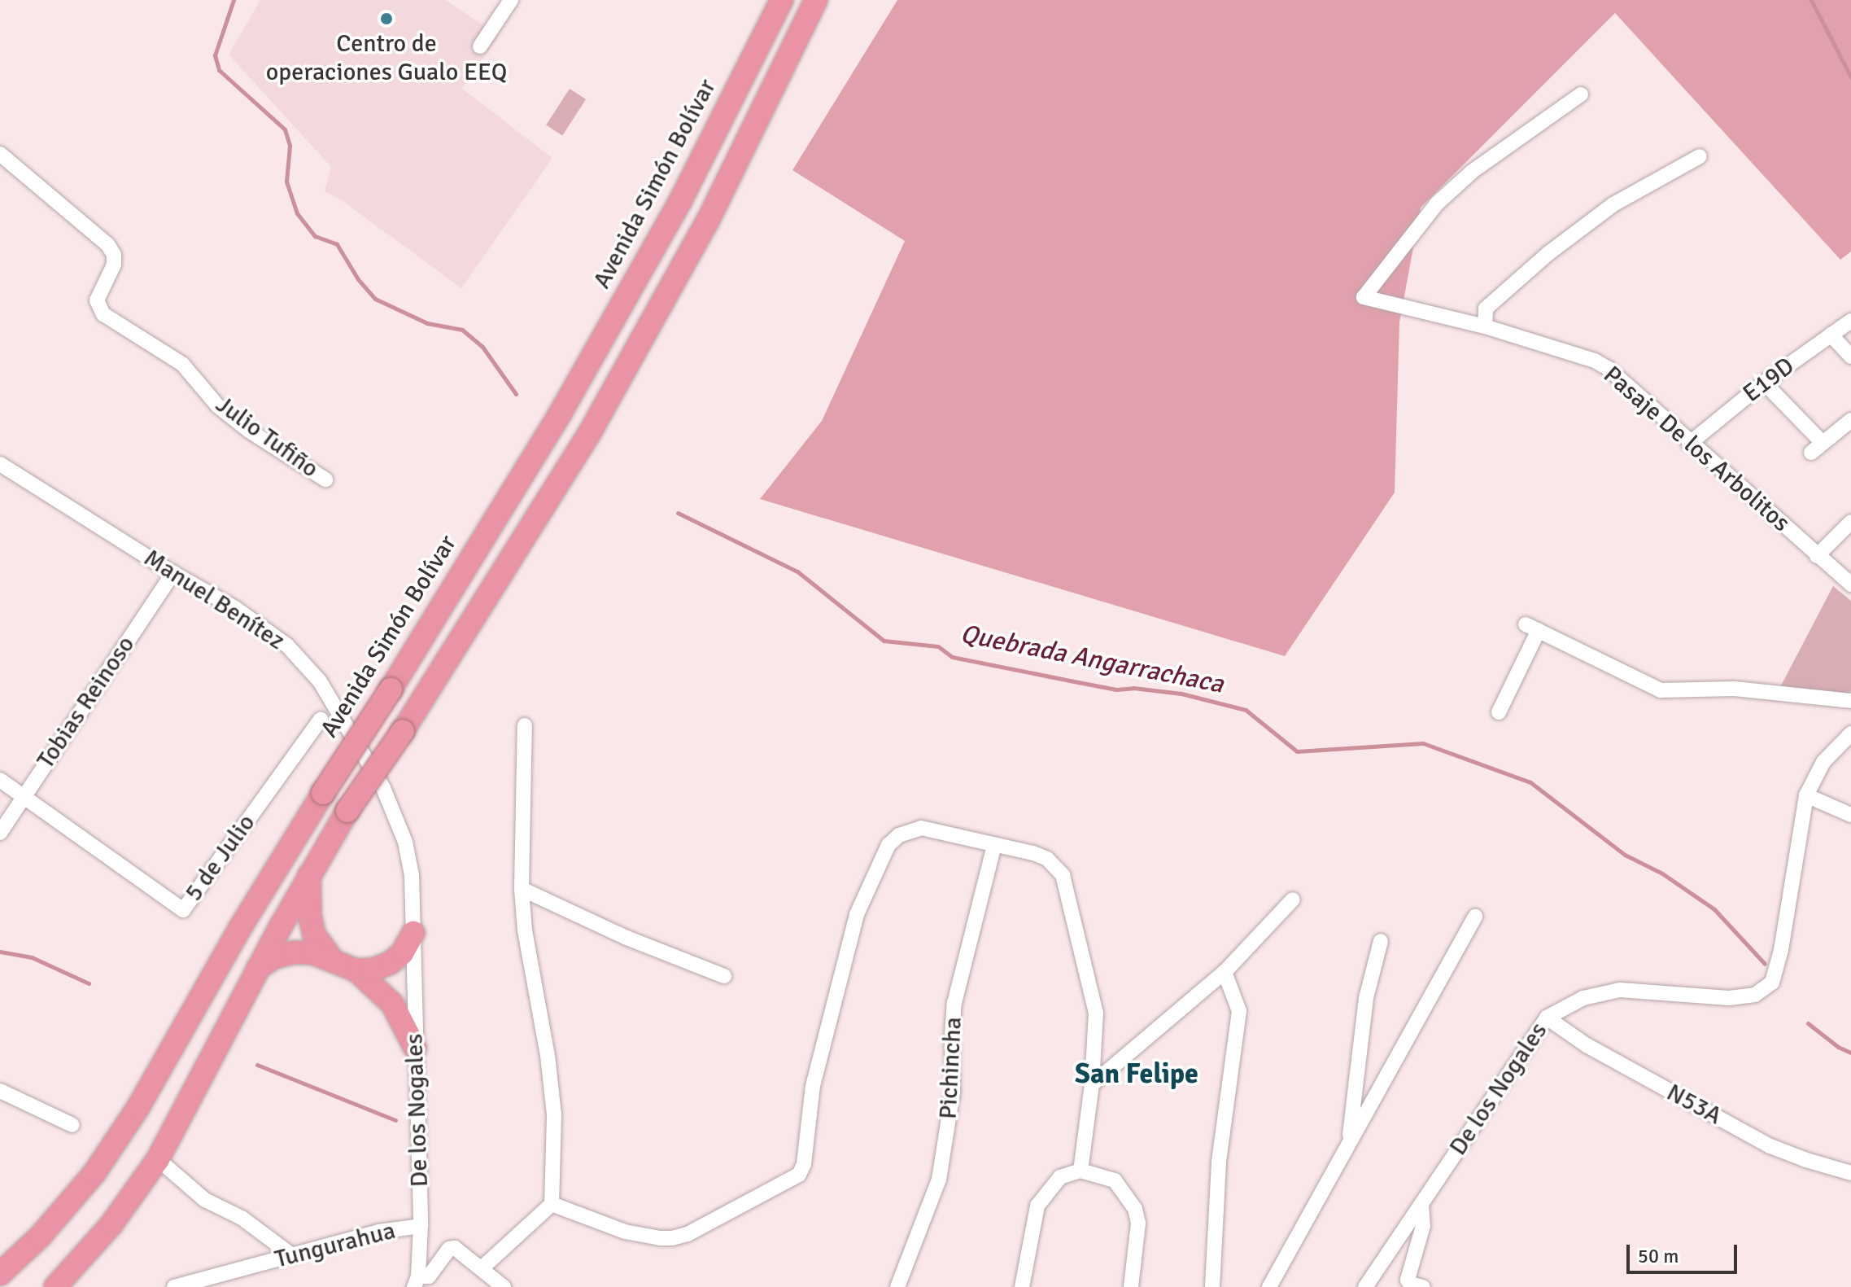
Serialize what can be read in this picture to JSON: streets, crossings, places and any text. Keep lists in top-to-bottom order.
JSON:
{
  "streets": {
    "highway": ["Avenida Simón Bolívar"],
    "street": [
      "E19D",
      "Julio Tufiño",
      "Pasaje De los Arbolitos",
      "Manuel Benítez",
      "Tobias Reinoso",
      "5 de Julio",
      "Pichincha",
      "De los Nogales",
      "N53A",
      "Tungurahua"
    ]
  },
  "crossings": [
    ["E19D", "Pasaje De los Arbolitos"],
    ["Manuel Benítez", "Tobias Reinoso"],
    ["Manuel Benítez", "De los Nogales"],
    ["Tobias Reinoso", "5 de Julio"],
    ["De los Nogales", "N53A"],
    ["De los Nogales", "Tungurahua"]
  ],
  "districts": ["San Felipe"],
  "water": ["Quebrada Angarrachaca"],
  "places": ["Centro de operaciones Gualo EEQ"],
  "scale_bar": "50 m"
}
